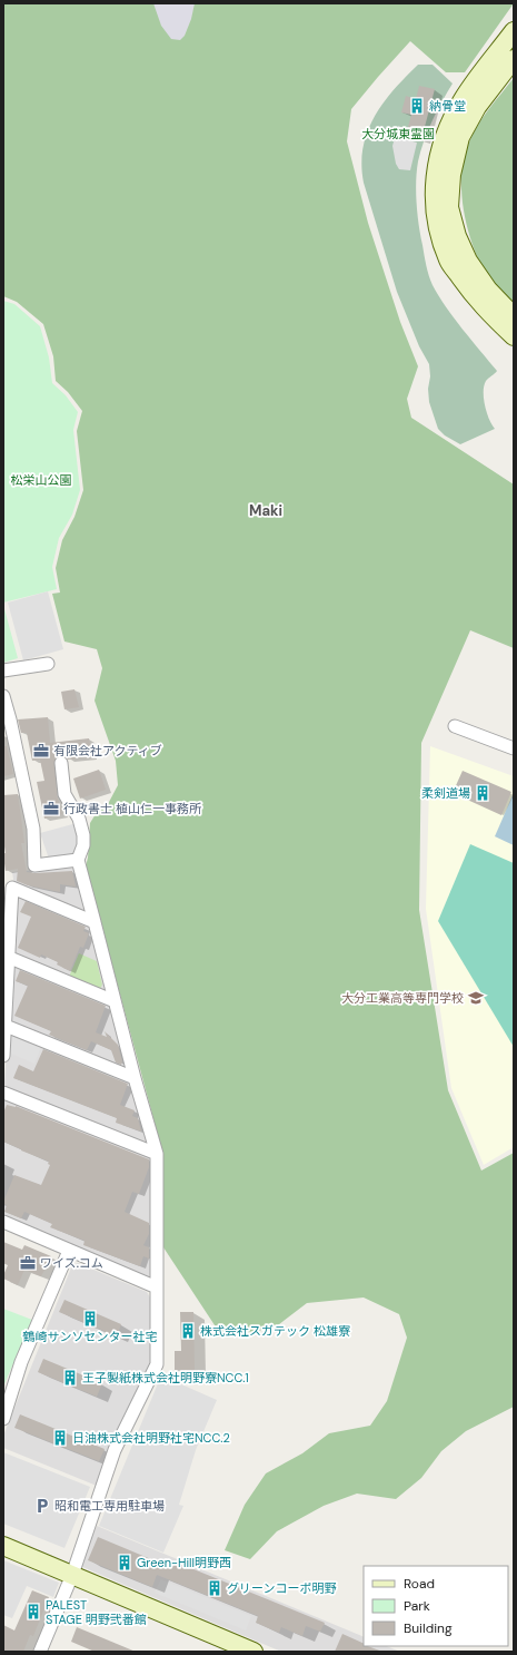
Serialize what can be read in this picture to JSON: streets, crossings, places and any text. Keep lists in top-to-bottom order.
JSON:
{
  "districts": ["Maki"],
  "parks": ["大分城東霊園", "松栄山公園"],
  "places": {
    "building": [
      "納骨堂",
      "柔剣道場",
      "鶴崎サンソセンター社宅",
      "株式会社スガテック 松雄寮",
      "王子製紙株式会社明野寮NCC.1",
      "日油株式会社明野社宅NCC.2",
      "Green-Hill明野西",
      "グリーンコーポ明野",
      "PALEST STAGE 明野弐番館"
    ],
    "office": ["有限会社アクティブ", "行政書士 植山仁一事務所", "ワイズ.コム"],
    "school or university": ["大分工業高等専門学校"],
    "parking": ["昭和電工専用駐車場"]
  },
  "legend": ["Road", "Park", "Building"]
}
